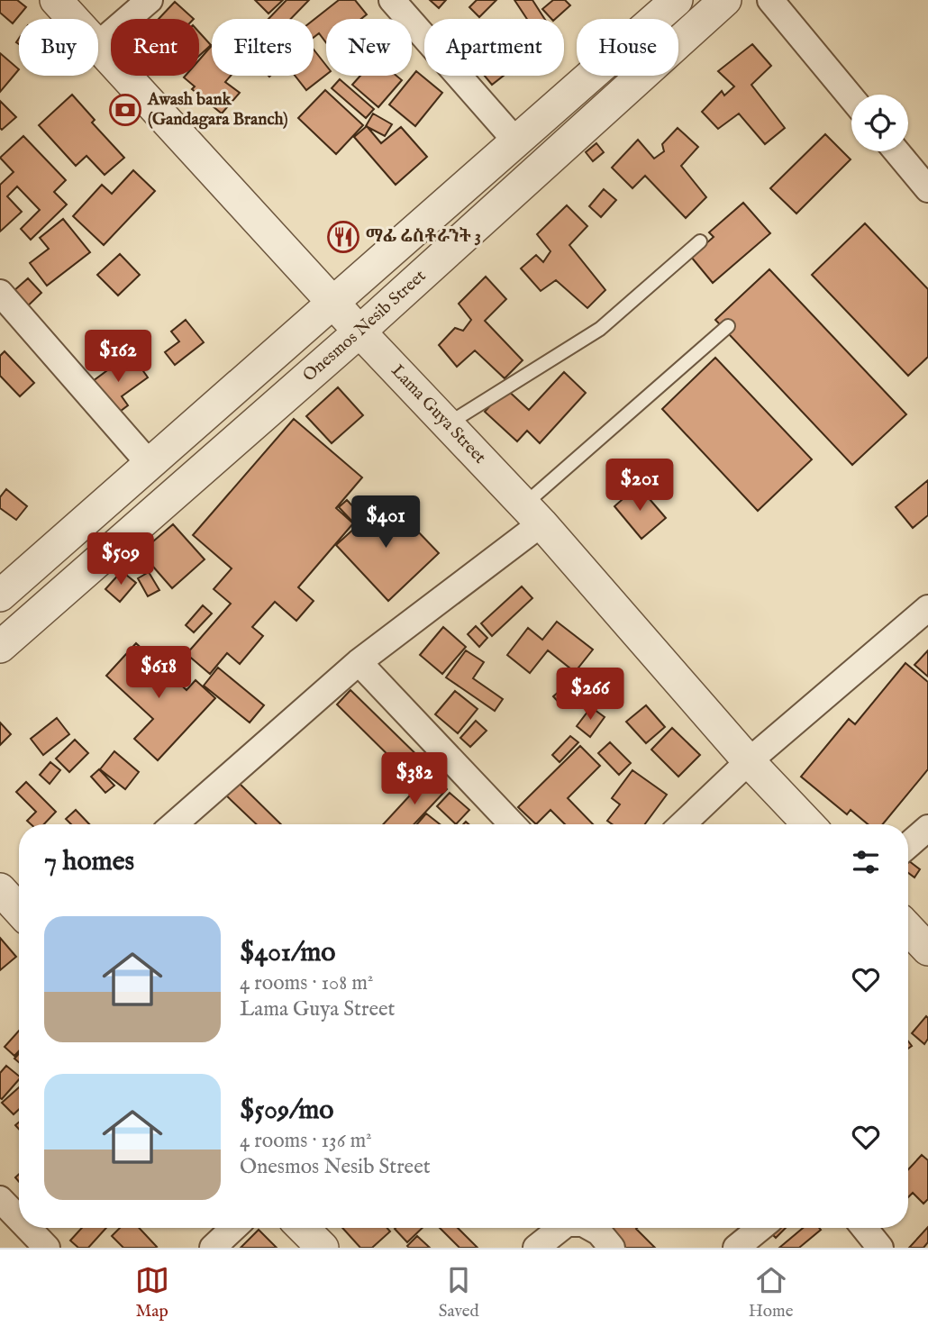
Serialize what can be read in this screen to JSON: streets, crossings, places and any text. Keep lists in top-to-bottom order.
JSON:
{
  "streets": {
    "street": ["Onesmos Nesib Street", "Lama Guya Street"]
  },
  "crossings": [
    ["Onesmos Nesib Street", "Lama Guya Street"]
  ],
  "places": {
    "bank": ["Awash bank (Gandagara Branch)"],
    "restaurant": ["ማፊ ሬስቶራንት 3"]
  },
  "page": {
    "chip": [
      "Buy",
      "Rent",
      "Filters",
      "New",
      "Apartment",
      "House"
    ],
    "price": [
      "$162",
      "$201",
      "$401",
      "$509",
      "$618",
      "$266",
      "$382"
    ],
    "heading": "7 homes",
    "list": [
      {
        "name": "$401/mo",
        "note": "4 rooms · 108 m² · Lama Guya Street"
      },
      {
        "name": "$509/mo",
        "note": "4 rooms · 136 m² · Onesmos Nesib Street"
      }
    ],
    "tabs": ["Map", "Saved", "Home"]
  }
}
